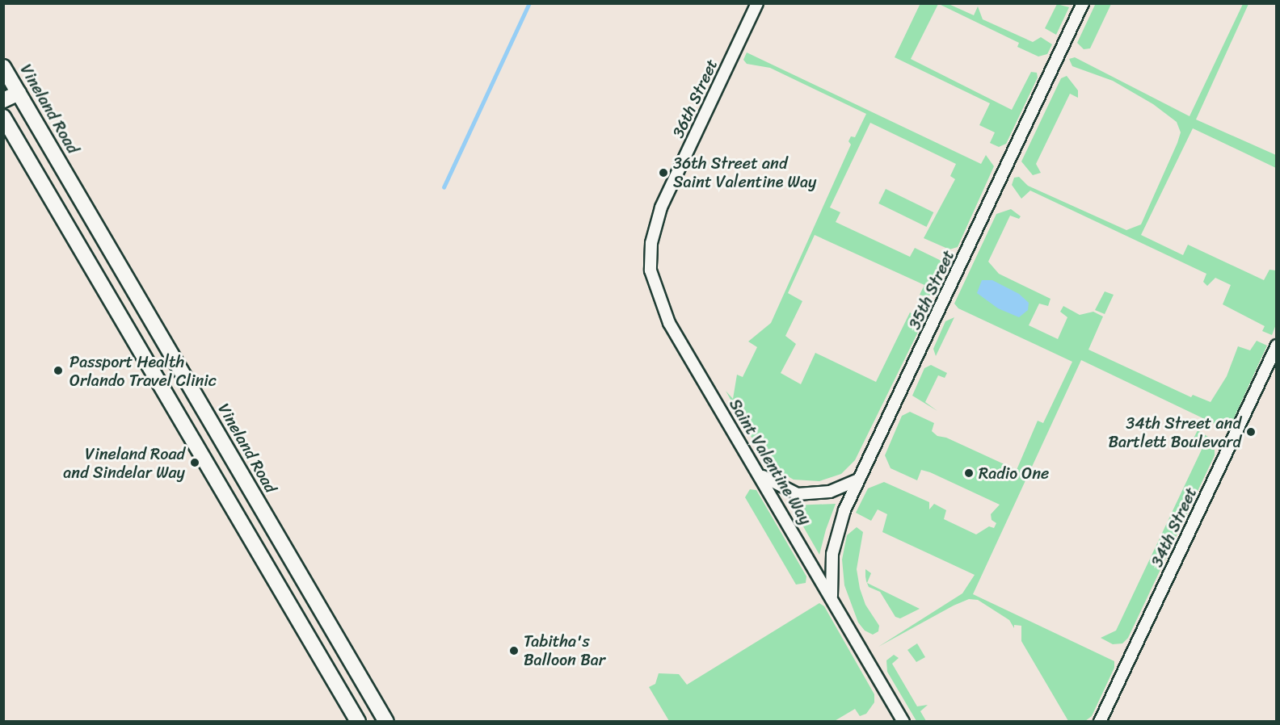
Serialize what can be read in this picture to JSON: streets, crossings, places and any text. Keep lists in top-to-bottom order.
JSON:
{
  "streets": {
    "street": [
      "36th Street",
      "Vineland Road",
      "35th Street",
      "Saint Valentine Way",
      "34th Street"
    ]
  },
  "crossings": [
    ["36th Street", "Saint Valentine Way"],
    ["35th Street", "Saint Valentine Way"]
  ],
  "places": [
    "36th Street and Saint Valentine Way",
    "Passport Health Orlando Travel Clinic",
    "34th Street and Bartlett Boulevard",
    "Vineland Road and Sindelar Way",
    "Radio One",
    "Tabitha's Balloon Bar"
  ]
}
